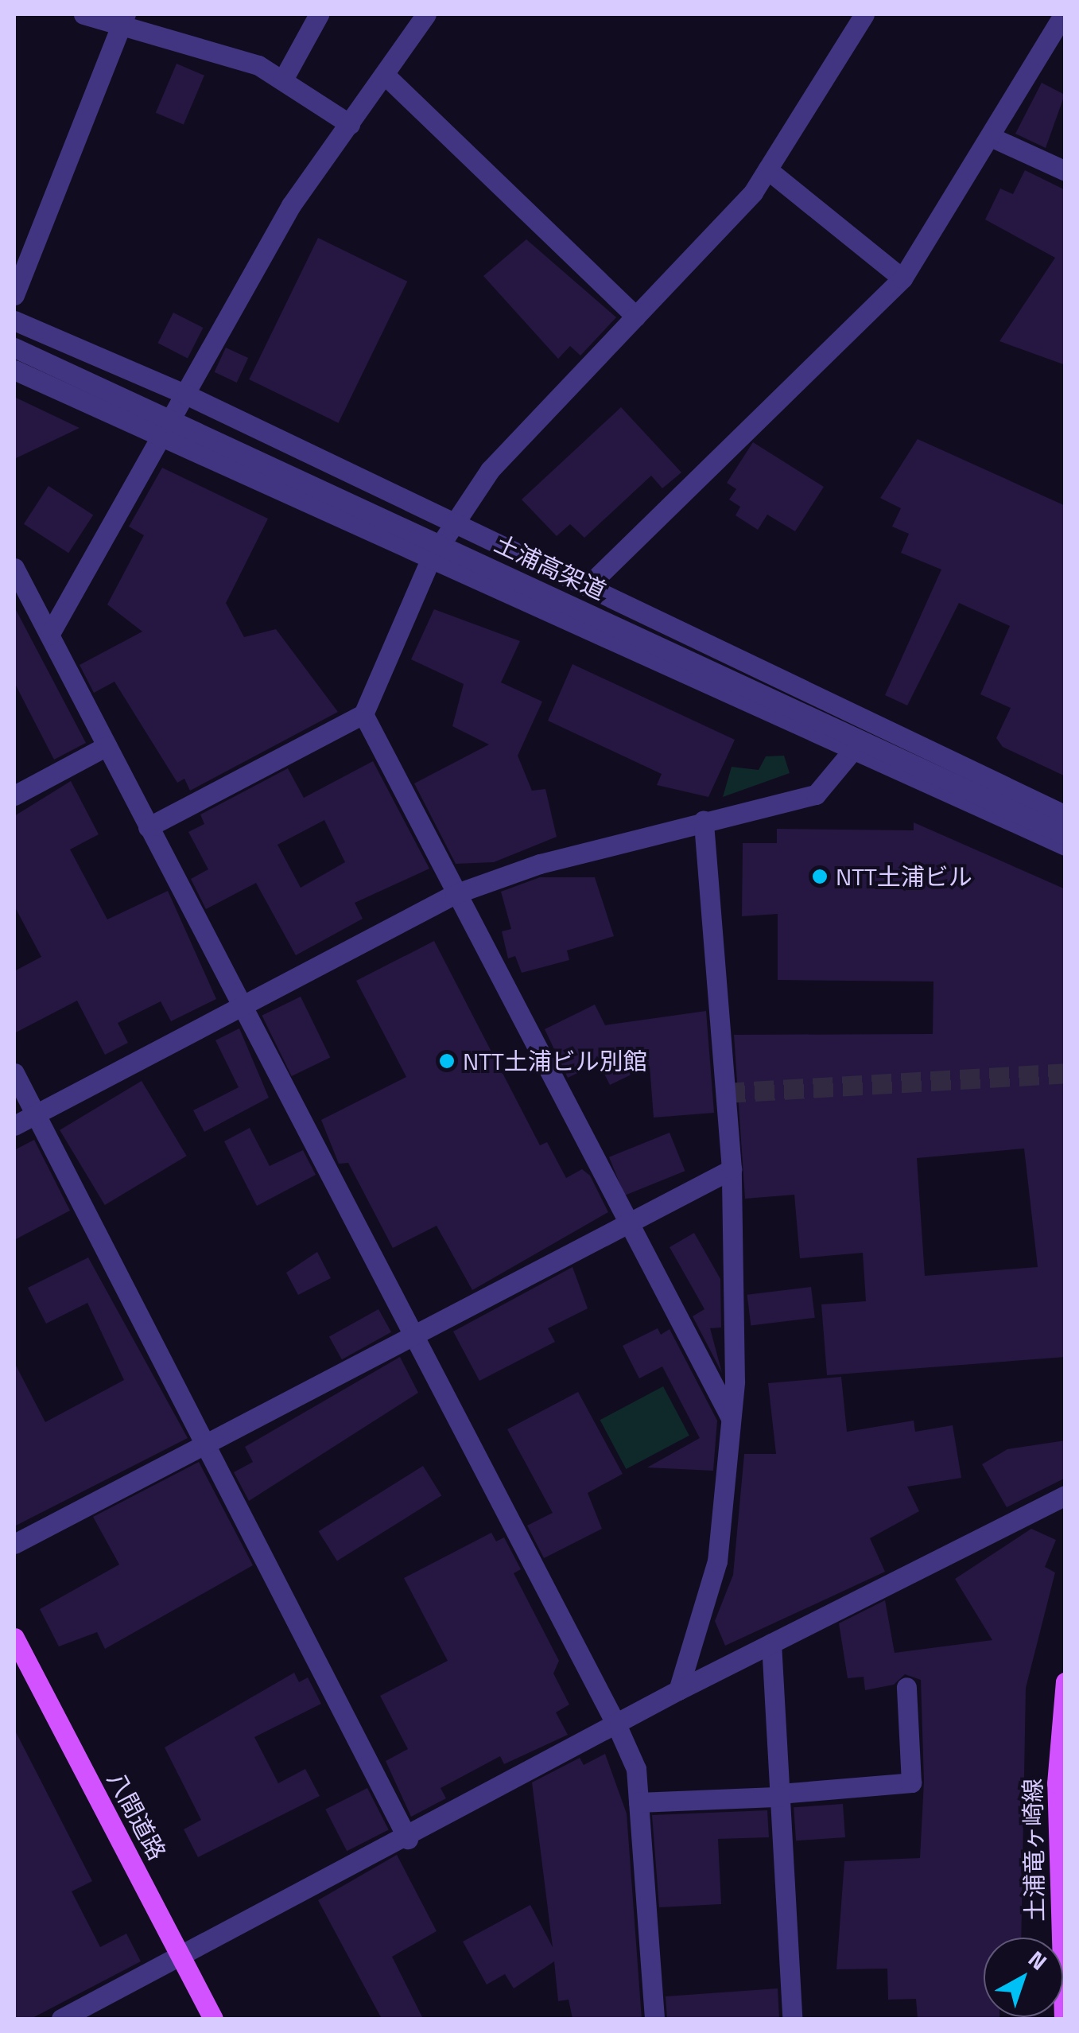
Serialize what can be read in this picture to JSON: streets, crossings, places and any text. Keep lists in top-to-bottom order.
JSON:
{
  "streets": {
    "main road": ["八間道路", "土浦竜ヶ崎線"],
    "street": ["土浦高架道"]
  },
  "places": ["NTT土浦ビル", "NTT土浦ビル別館"],
  "north": "top right"
}
